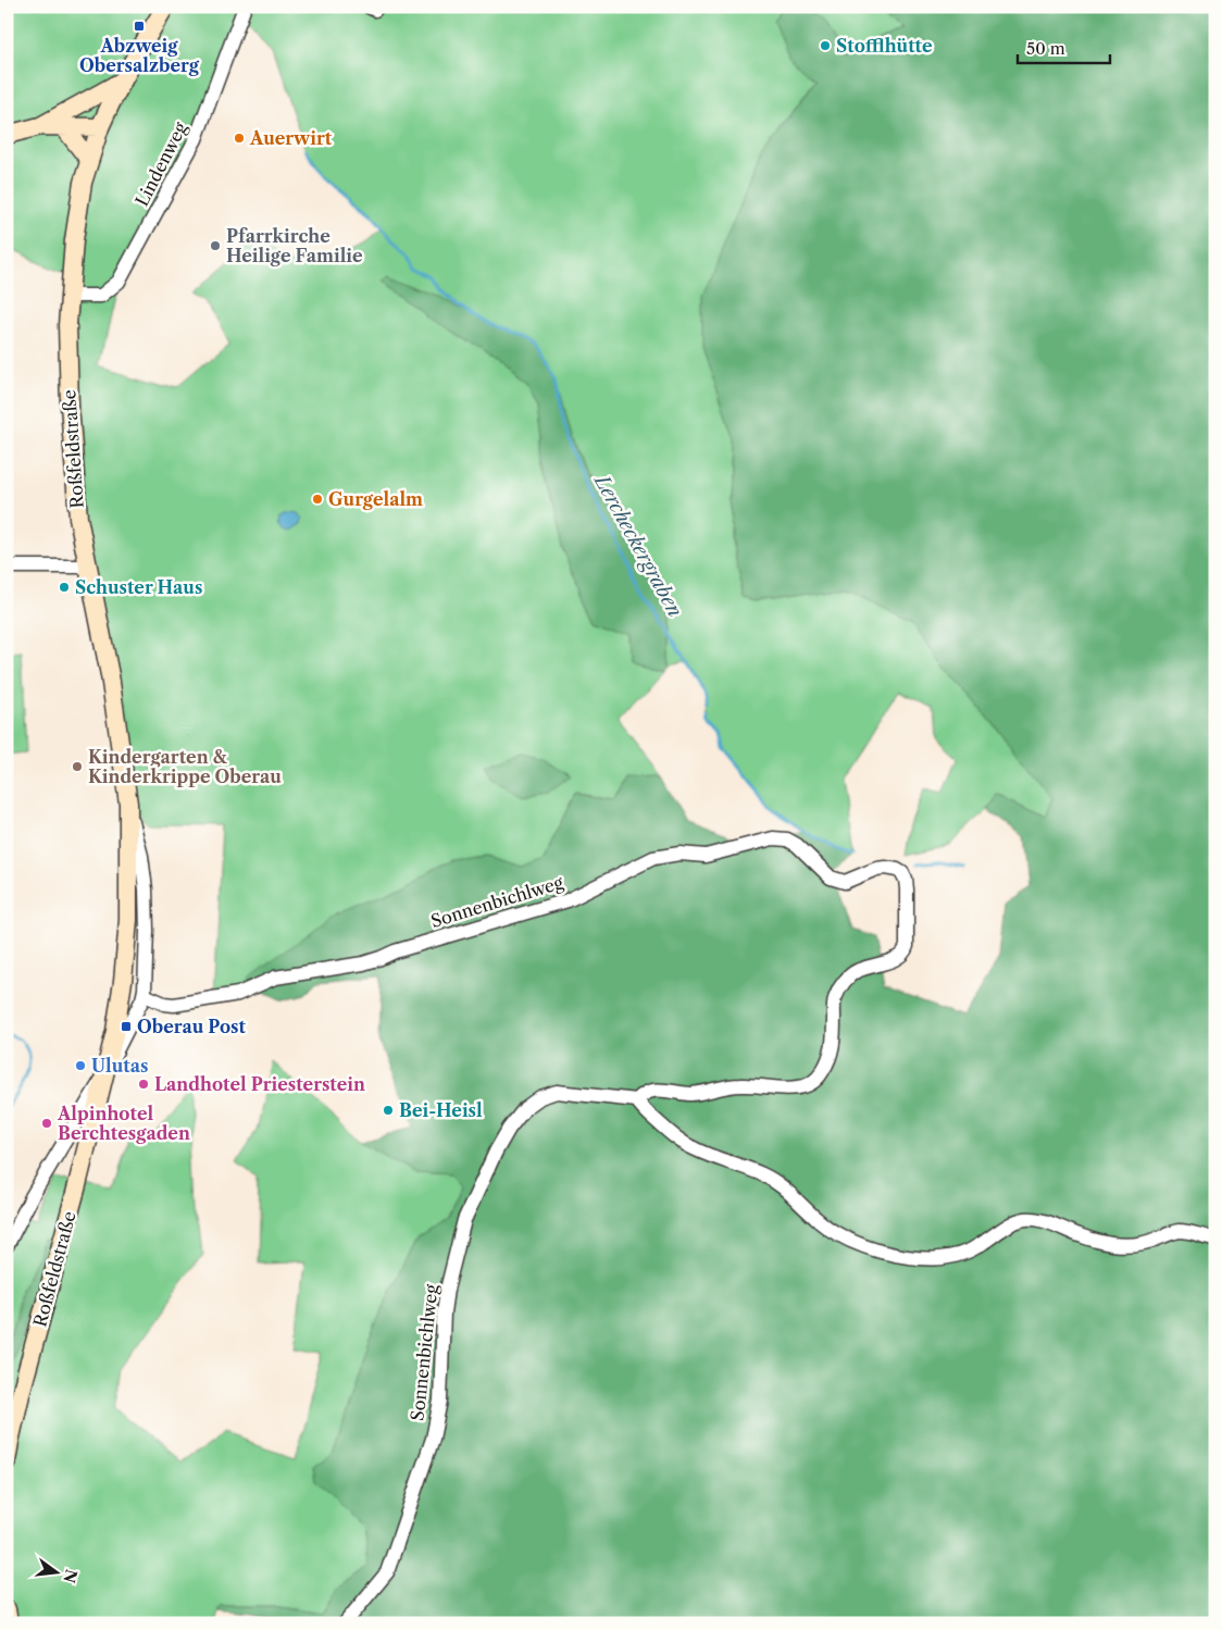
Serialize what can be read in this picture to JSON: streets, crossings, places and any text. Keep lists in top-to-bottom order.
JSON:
{
  "streets": {
    "main road": ["Roßfeldstraße"],
    "street": ["Lindenweg", "Sonnenbichlweg"]
  },
  "crossings": [
    ["Lindenweg", "Roßfeldstraße"],
    ["Roßfeldstraße", "Sonnenbichlweg"]
  ],
  "water": ["Lercheckergraben"],
  "places": {
    "transit": ["Abzweig Obersalzberg", "Oberau Post"],
    "other": [
      "Stofflhütte",
      "Auerwirt",
      "Pfarrkirche Heilige Familie",
      "Gurgelalm",
      "Schuster Haus",
      "Kindergarten & Kinderkrippe Oberau",
      "Ulutas",
      "Landhotel Priesterstein",
      "Bei-Heisl",
      "Alpinhotel Berchtesgaden"
    ]
  },
  "scale_bar": "50 m",
  "north": "right"
}
